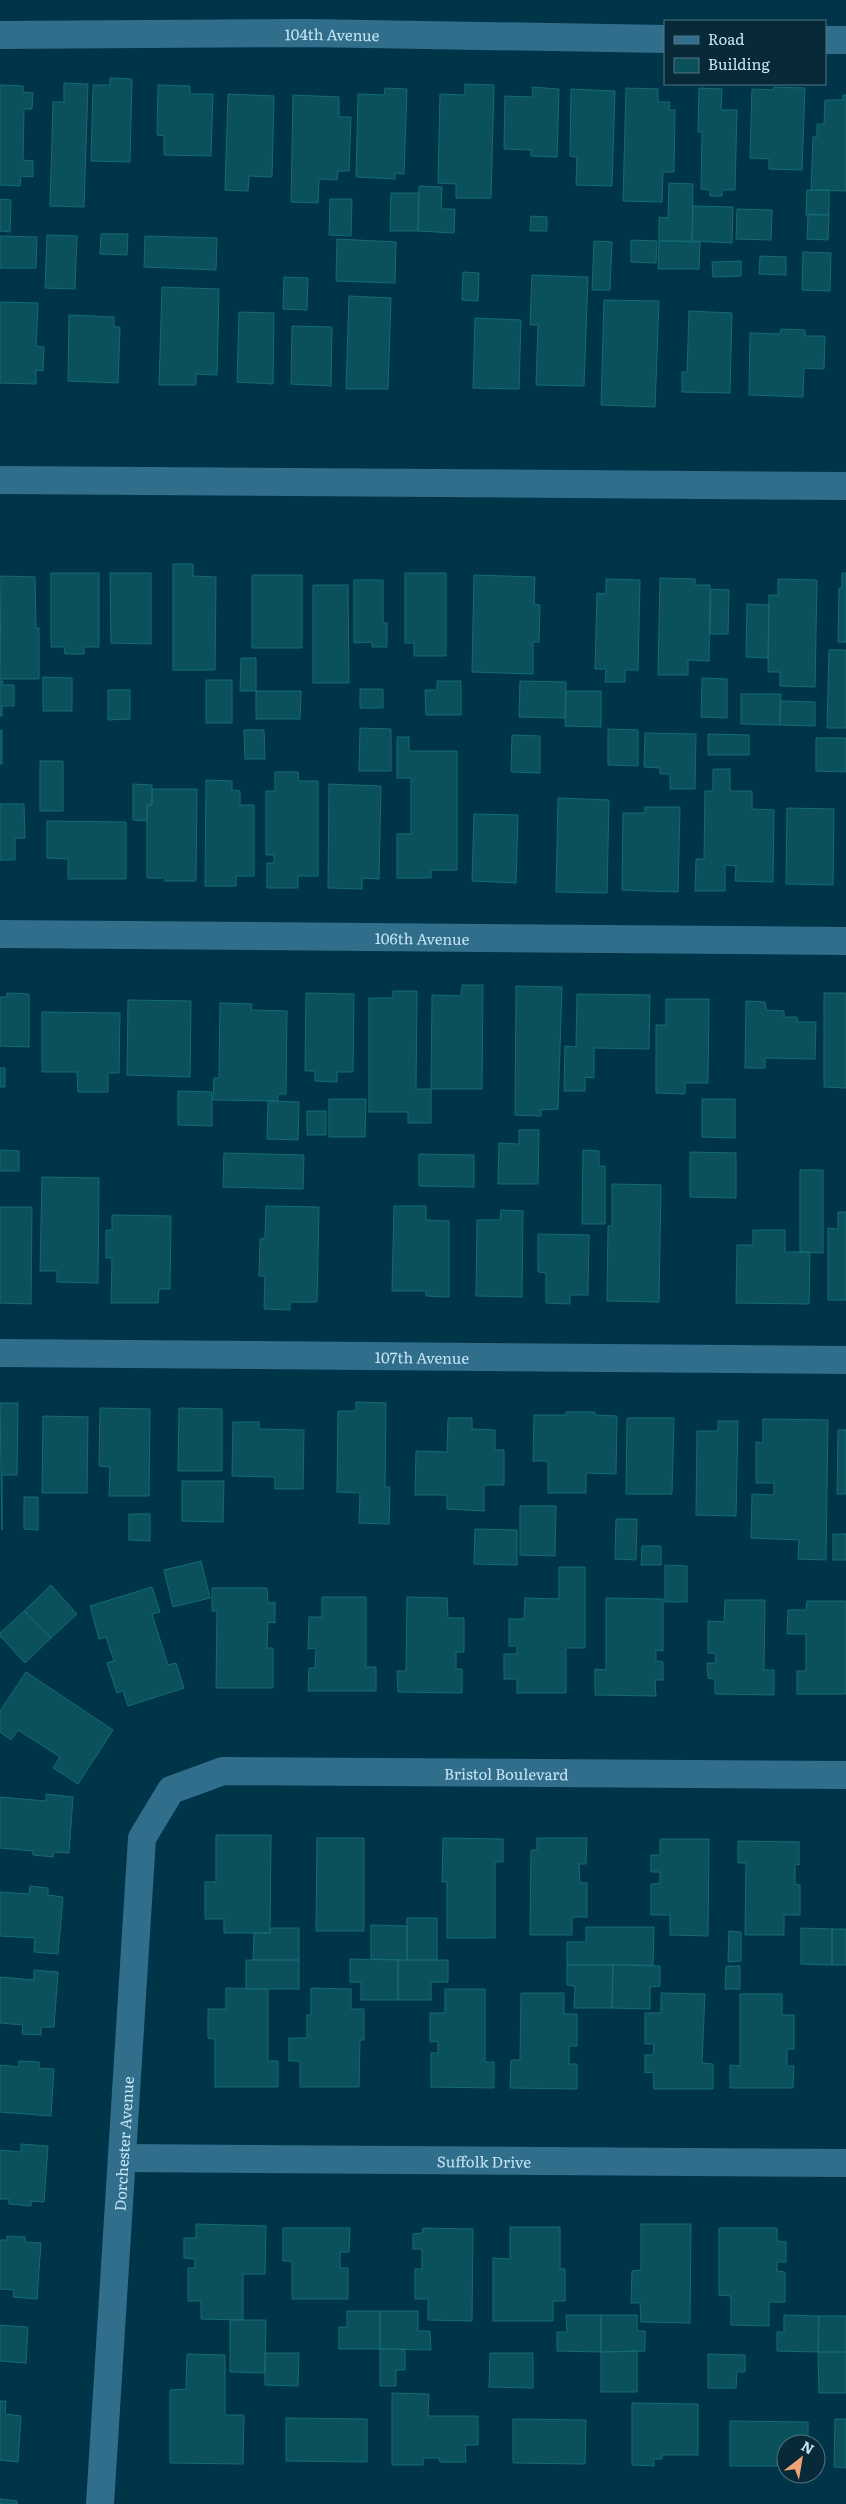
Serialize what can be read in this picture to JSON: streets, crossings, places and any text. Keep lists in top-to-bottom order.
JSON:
{
  "streets": {
    "street": [
      "104th Avenue",
      "106th Avenue",
      "107th Avenue",
      "Bristol Boulevard",
      "Dorchester Avenue",
      "Suffolk Drive"
    ]
  },
  "crossings": [
    ["Bristol Boulevard", "Dorchester Avenue"],
    ["Dorchester Avenue", "Suffolk Drive"]
  ],
  "legend": ["Road", "Building"],
  "north": "top right"
}
